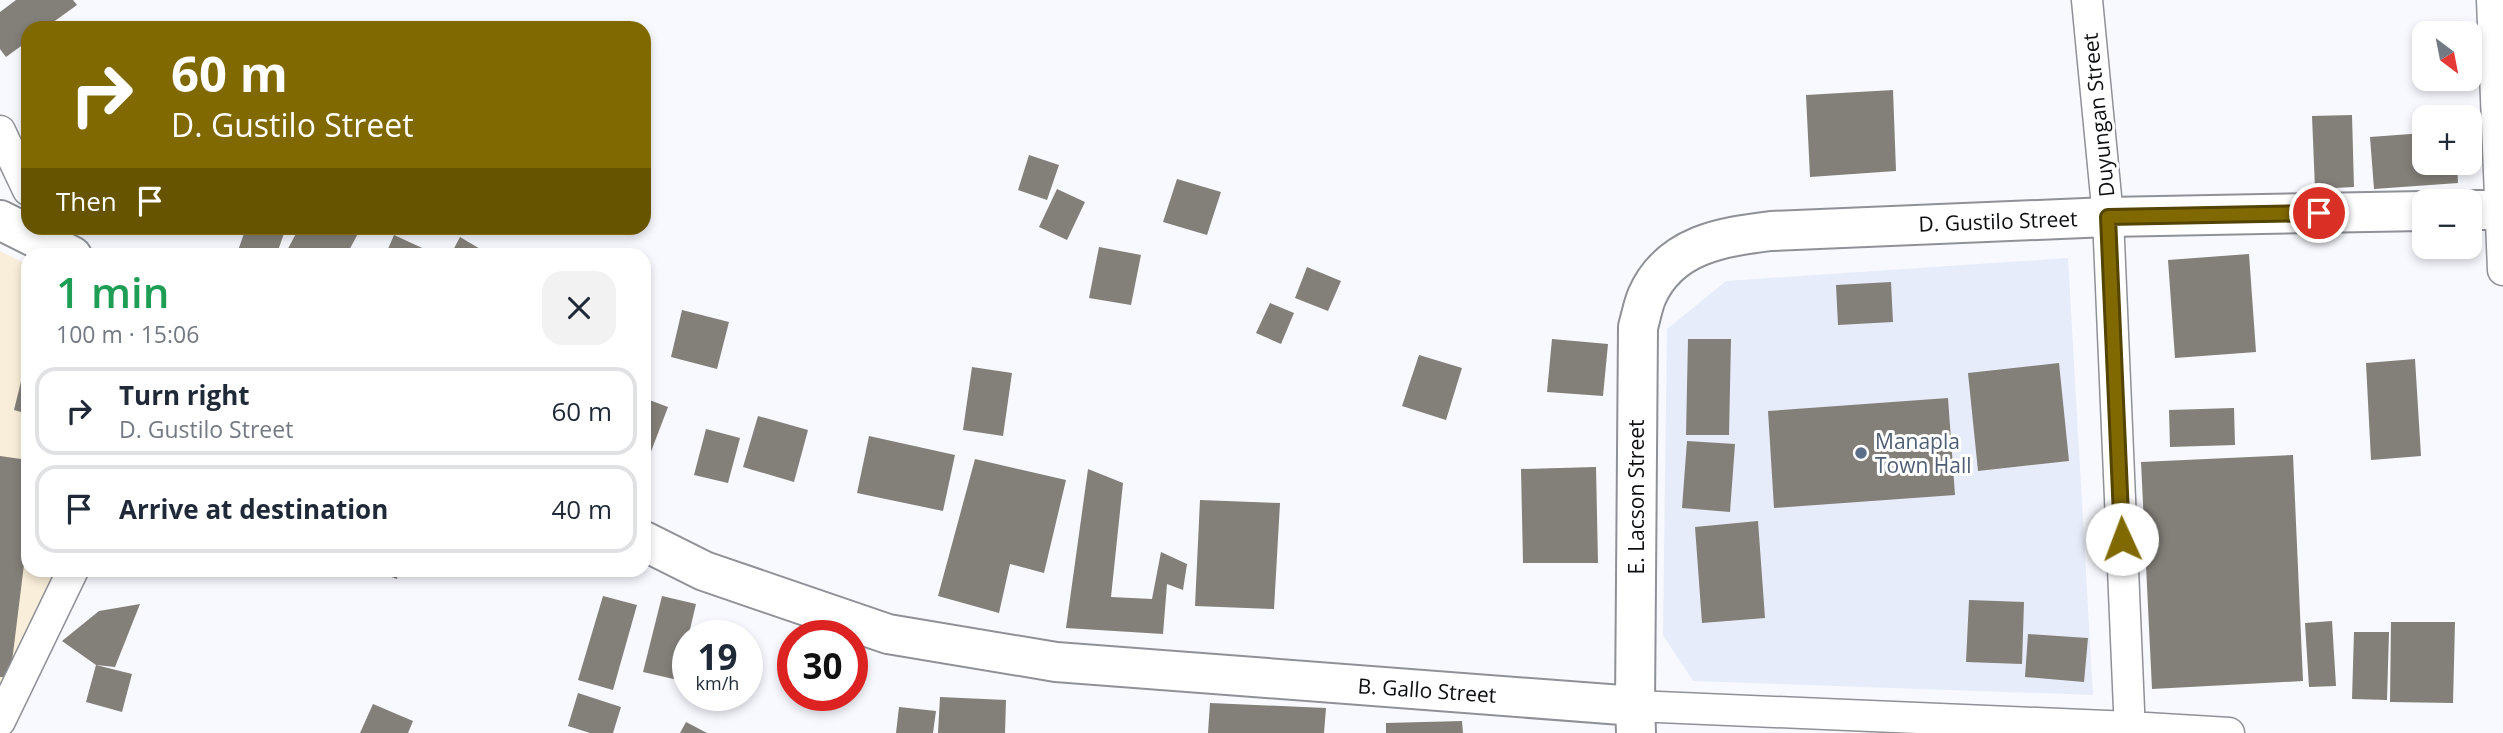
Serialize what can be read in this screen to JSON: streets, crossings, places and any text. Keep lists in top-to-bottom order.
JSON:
{
  "streets": {
    "street": [
      "Duyungan Street",
      "D. Gustilo Street",
      "E. Lacson Street",
      "B. Gallo Street"
    ]
  },
  "crossings": [
    ["Duyungan Street", "D. Gustilo Street"],
    ["Duyungan Street", "B. Gallo Street"],
    ["D. Gustilo Street", "E. Lacson Street"],
    ["E. Lacson Street", "B. Gallo Street"]
  ],
  "places": ["Manapla Town Hall"],
  "north": "bottom right",
  "page": {
    "map_buttons": ["+", "−"],
    "turn": ["60 m", "D. Gustilo Street"],
    "then": "Then",
    "heading": ["1 min", "100 m · 15:06"],
    "list": [
      {
        "name": "Turn right",
        "note": "D. Gustilo Street",
        "value": "60 m"
      },
      {
        "name": "Arrive at destination",
        "value": "40 m"
      }
    ],
    "speed": "19 km/h",
    "limit": "30"
  }
}
